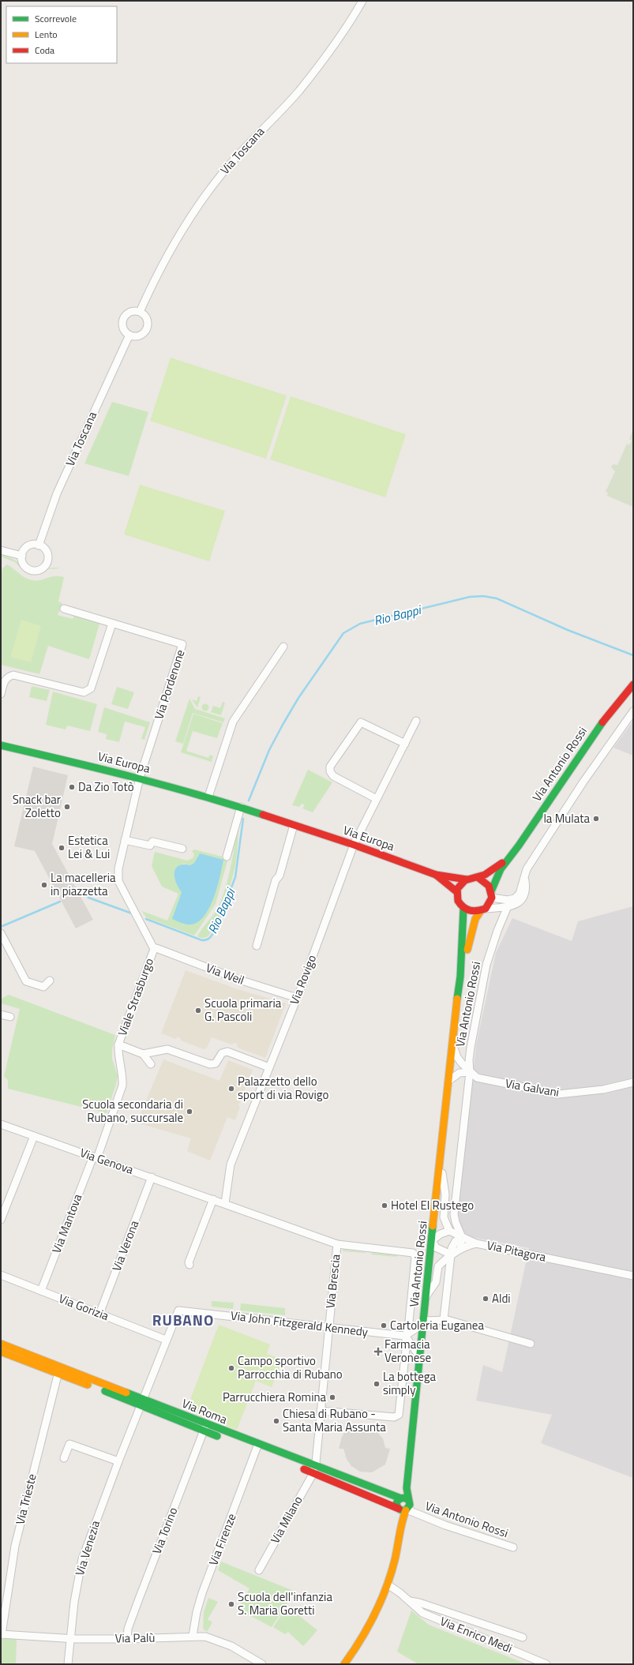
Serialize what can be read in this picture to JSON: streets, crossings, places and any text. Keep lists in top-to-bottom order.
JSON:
{
  "streets": {
    "main road": ["Via Europa", "Via Antonio Rossi", "Via Roma"],
    "street": [
      "Via Toscana",
      "Via Pordenone",
      "Via Weil",
      "Via Rovigo",
      "Viale Strasburgo",
      "Via Galvani",
      "Via Genova",
      "Via Mantova",
      "Via Verona",
      "Via Pitagora",
      "Via Brescia",
      "Via Gorizia",
      "Via John Fitzgerald Kennedy",
      "Via Trieste",
      "Via Milano",
      "Via Torino",
      "Via Firenze",
      "Via Venezia",
      "Via Enrico Medi",
      "Via Palù"
    ]
  },
  "crossings": [
    ["Via Pordenone", "Via Europa"],
    ["Via Pordenone", "Viale Strasburgo"],
    ["Via Europa", "Via Antonio Rossi"],
    ["Via Europa", "Via Rovigo"],
    ["Via Europa", "Viale Strasburgo"],
    ["Via Antonio Rossi", "Via Galvani"],
    ["Via Antonio Rossi", "Via Genova"],
    ["Via Antonio Rossi", "Via Pitagora"],
    ["Via Antonio Rossi", "Via Brescia"],
    ["Via Antonio Rossi", "Via John Fitzgerald Kennedy"],
    ["Via Antonio Rossi", "Via Roma"],
    ["Via Antonio Rossi", "Via Enrico Medi"],
    ["Via Weil", "Via Rovigo"],
    ["Via Weil", "Viale Strasburgo"],
    ["Via Rovigo", "Via Genova"],
    ["Viale Strasburgo", "Via Genova"],
    ["Viale Strasburgo", "Via Mantova"],
    ["Via Genova", "Via Mantova"],
    ["Via Genova", "Via Verona"],
    ["Via Genova", "Via Brescia"],
    ["Via Mantova", "Via Gorizia"],
    ["Via Verona", "Via Gorizia"],
    ["Via Brescia", "Via John Fitzgerald Kennedy"],
    ["Via Brescia", "Via Roma"],
    ["Via Brescia", "Via Milano"],
    ["Via Gorizia", "Via John Fitzgerald Kennedy"],
    ["Via John Fitzgerald Kennedy", "Via Roma"],
    ["Via John Fitzgerald Kennedy", "Via Venezia"],
    ["Via Roma", "Via Trieste"],
    ["Via Roma", "Via Milano"],
    ["Via Roma", "Via Torino"],
    ["Via Roma", "Via Firenze"],
    ["Via Roma", "Via Venezia"],
    ["Via Trieste", "Via Palù"],
    ["Via Torino", "Via Palù"],
    ["Via Firenze", "Via Palù"],
    ["Via Venezia", "Via Palù"]
  ],
  "districts": ["RUBANO"],
  "water": ["Rio Bappi"],
  "places": {
    "other": [
      "Da Zio Totò",
      "Snack bar Zoletto",
      "la Mulata",
      "Estetica Lei & Lui",
      "La macelleria in piazzetta",
      "Scuola primaria G. Pascoli",
      "Palazzetto dello sport di via Rovigo",
      "Scuola secondaria di Rubano, succursale",
      "Hotel El Rustego",
      "Aldi",
      "Cartoleria Euganea",
      "Campo sportivo Parrocchia di Rubano",
      "La bottega simply",
      "Parrucchiera Romina",
      "Chiesa di Rubano - Santa Maria Assunta",
      "Scuola dell'infanzia S. Maria Goretti"
    ],
    "health": ["Farmacia Veronese"]
  },
  "legend": ["Scorrevole", "Lento", "Coda"]
}
